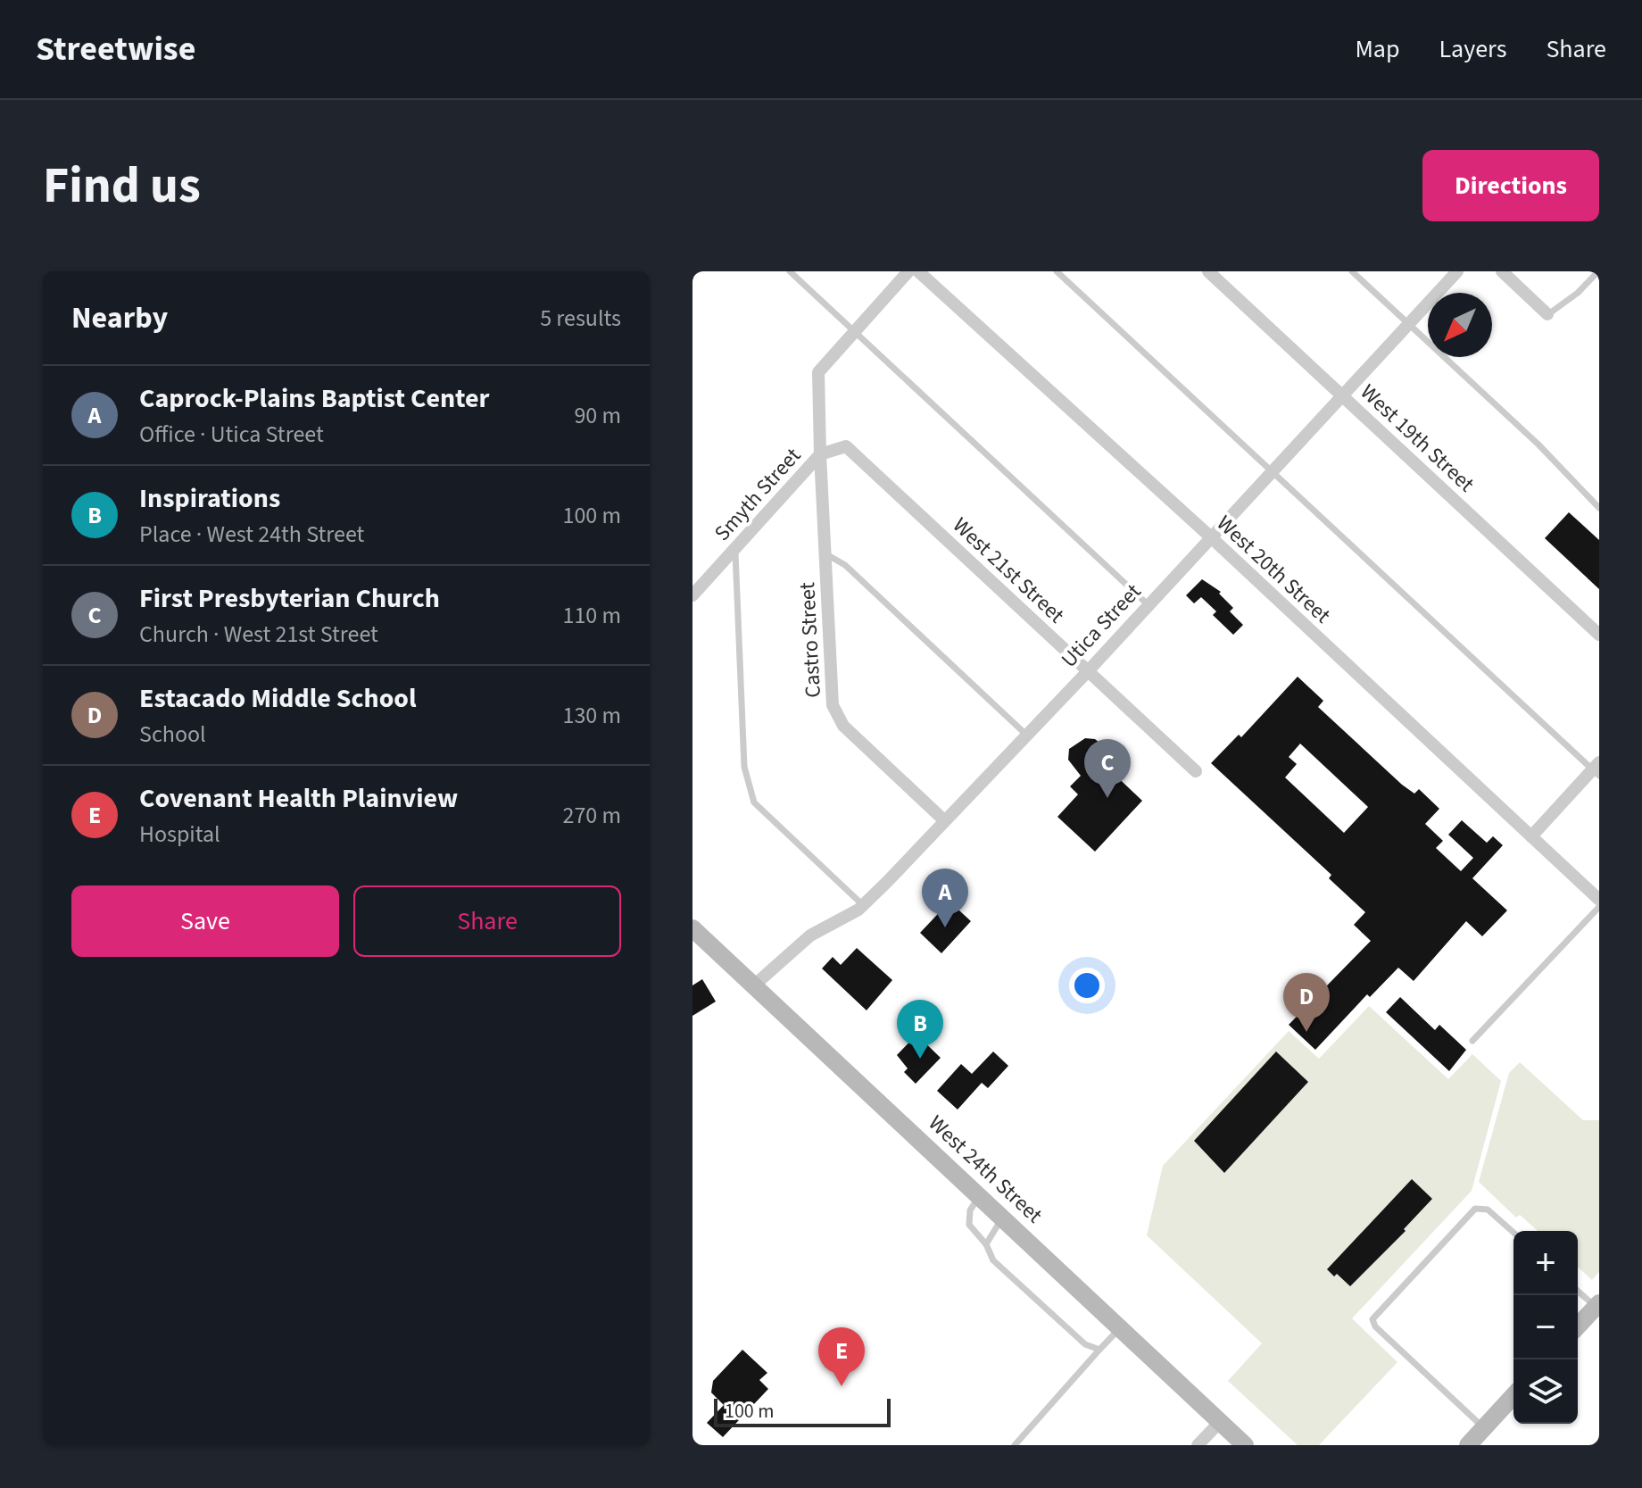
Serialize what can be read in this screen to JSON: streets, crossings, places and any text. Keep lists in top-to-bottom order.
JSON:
{
  "streets": {
    "main road": ["West 24th Street"],
    "street": [
      "West 19th Street",
      "Smyth Street",
      "West 20th Street",
      "West 21st Street",
      "Utica Street",
      "Castro Street"
    ]
  },
  "crossings": [
    ["West 19th Street", "Utica Street"],
    ["Smyth Street", "West 21st Street"],
    ["Smyth Street", "Castro Street"],
    ["West 20th Street", "Utica Street"],
    ["West 21st Street", "Utica Street"],
    ["West 21st Street", "Castro Street"],
    ["Utica Street", "Castro Street"],
    ["Utica Street", "West 24th Street"]
  ],
  "scale_bar": "100 m",
  "north": "bottom left",
  "page": {
    "header": "Streetwise",
    "nav": ["Map", "Layers", "Share"],
    "buttons": [
      "Directions",
      ["Save", "Share"]
    ],
    "title": "Find us",
    "heading": ["Nearby", "5 results"],
    "list": [
      {
        "mark": "A",
        "name": "Caprock-Plains Baptist Center",
        "note": "Office · Utica Street",
        "value": "90 m"
      },
      {
        "mark": "B",
        "name": "Inspirations",
        "note": "Place · West 24th Street",
        "value": "100 m"
      },
      {
        "mark": "C",
        "name": "First Presbyterian Church",
        "note": "Church · West 21st Street",
        "value": "110 m"
      },
      {
        "mark": "D",
        "name": "Estacado Middle School",
        "note": "School",
        "value": "130 m"
      },
      {
        "mark": "E",
        "name": "Covenant Health Plainview",
        "note": "Hospital",
        "value": "270 m"
      }
    ],
    "pins": [
      "C",
      "A",
      "D",
      "B",
      "E"
    ],
    "map_buttons": ["+", "−"],
    "scale": "100 m"
  }
}
